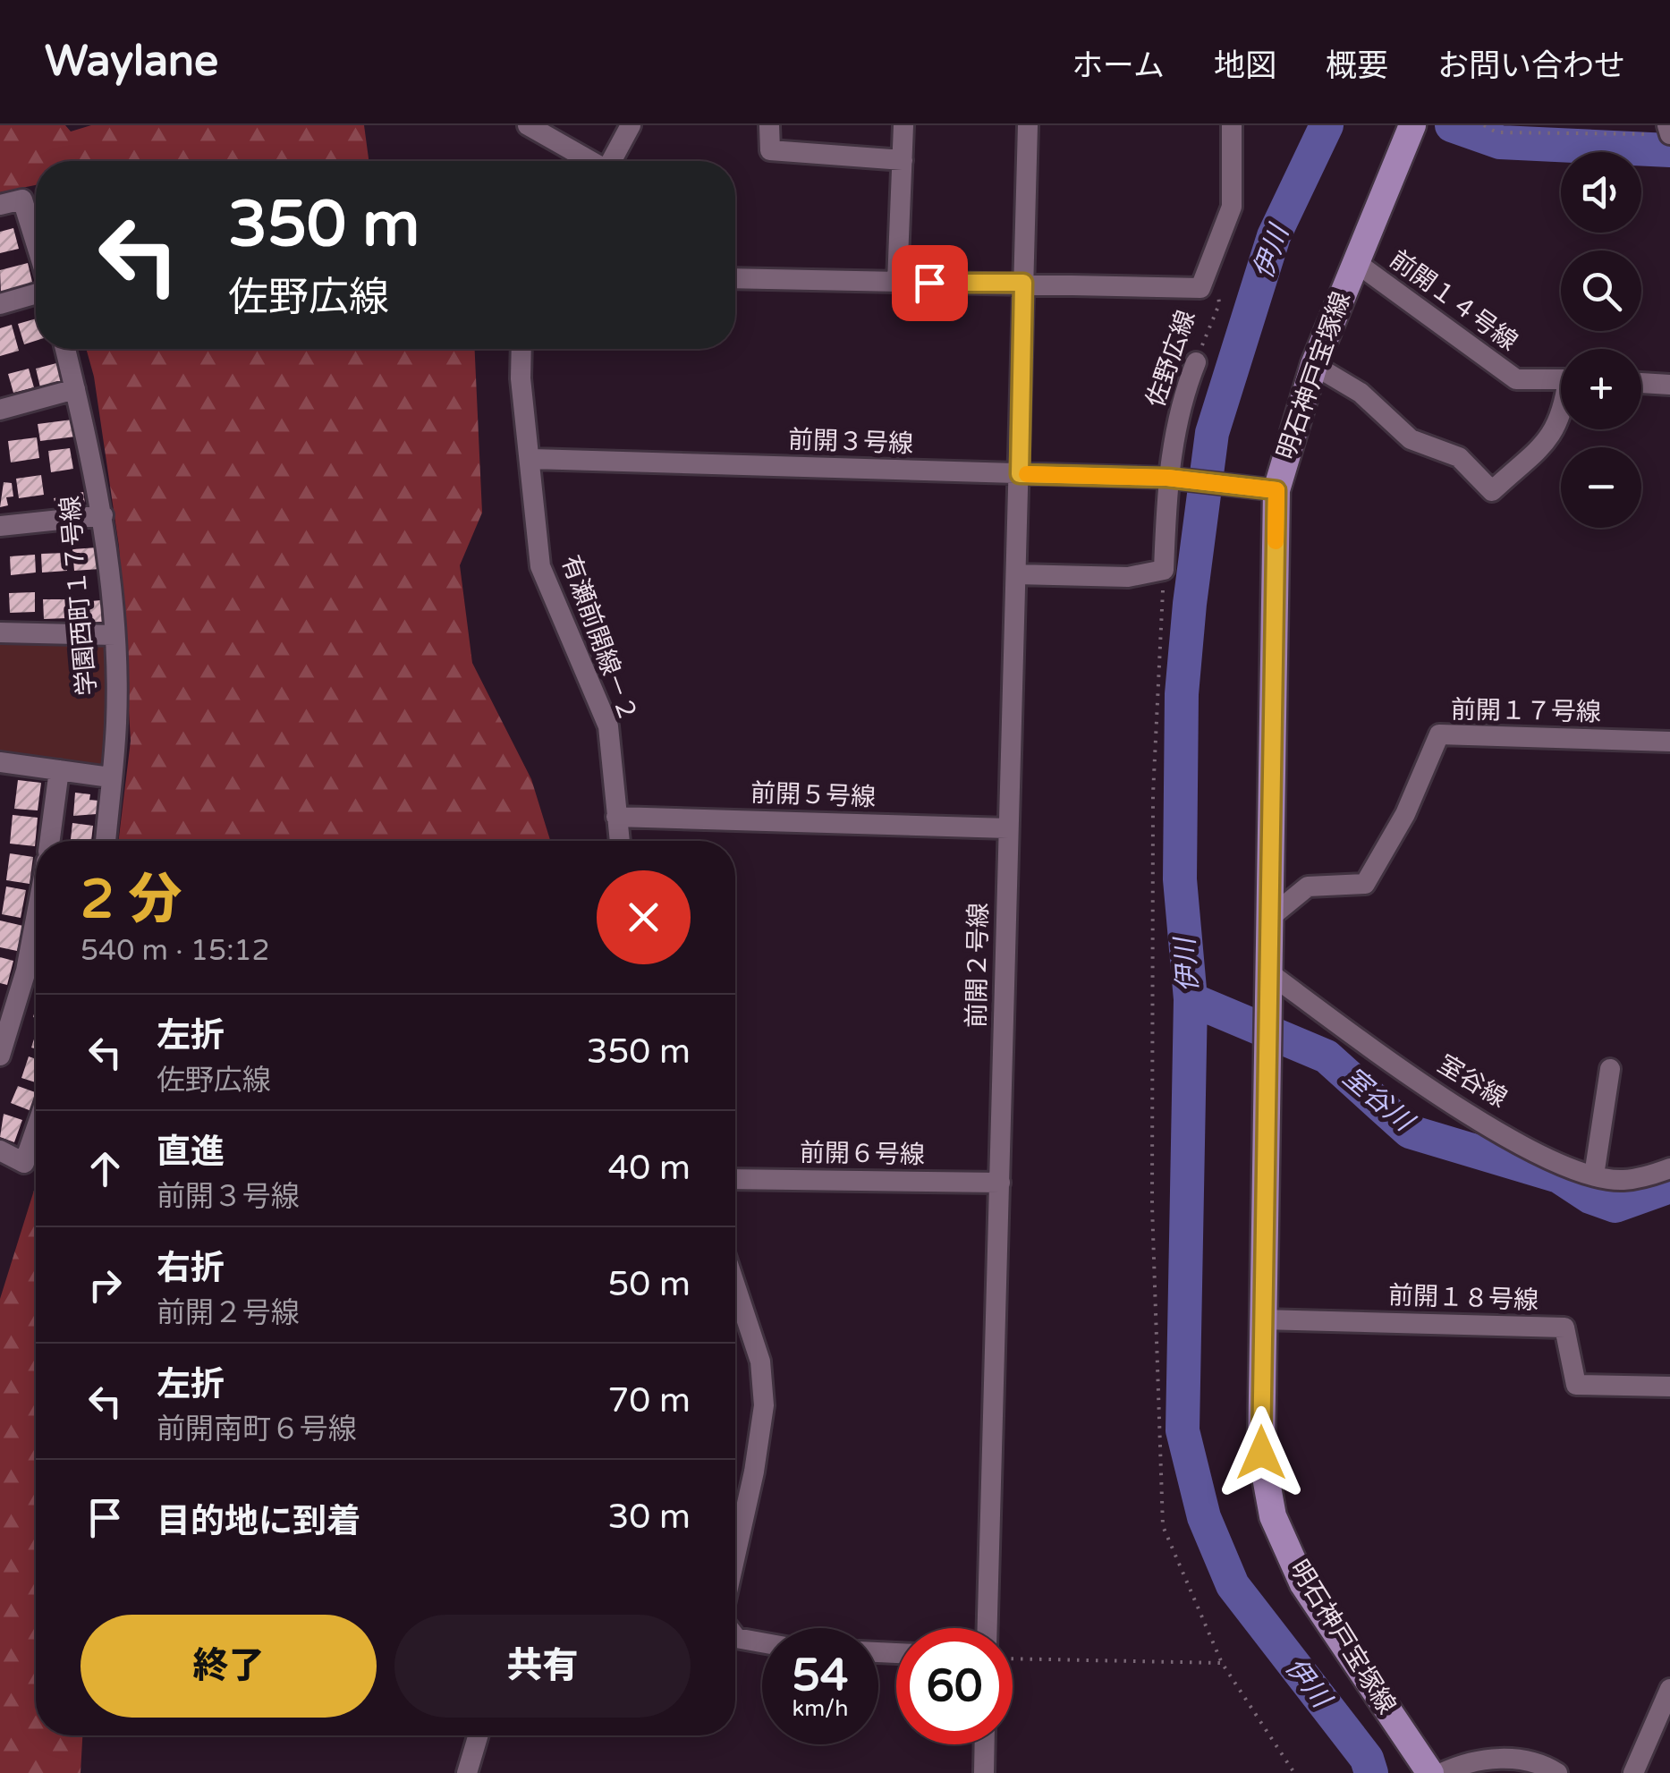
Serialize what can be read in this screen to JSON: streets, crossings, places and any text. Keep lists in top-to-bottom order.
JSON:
{
  "streets": {
    "main road": ["明石神戸宝塚線"],
    "street": [
      "前開１４号線",
      "佐野広線",
      "前開３号線",
      "学園西町１７号線",
      "有瀬前開線－２",
      "前開１７号線",
      "前開５号線",
      "前開２号線",
      "室谷線",
      "前開６号線",
      "前開１８号線"
    ]
  },
  "crossings": [
    ["前開１４号線", "明石神戸宝塚線"],
    ["佐野広線", "前開３号線"],
    ["明石神戸宝塚線", "前開１７号線"],
    ["明石神戸宝塚線", "室谷線"],
    ["明石神戸宝塚線", "前開１８号線"],
    ["前開３号線", "有瀬前開線－２"],
    ["前開３号線", "前開２号線"],
    ["有瀬前開線－２", "前開５号線"],
    ["前開５号線", "前開２号線"],
    ["前開２号線", "前開６号線"]
  ],
  "water": ["伊川", "室谷川"],
  "page": {
    "header": "Waylane",
    "nav": [
      "ホーム",
      "地図",
      "概要",
      "お問い合わせ"
    ],
    "map_buttons": ["+", "−"],
    "turn": ["350 m", "佐野広線"],
    "heading": ["2 分", "540 m · 15:12"],
    "list": [
      {
        "name": "左折",
        "note": "佐野広線",
        "value": "350 m"
      },
      {
        "name": "直進",
        "note": "前開３号線",
        "value": "40 m"
      },
      {
        "name": "右折",
        "note": "前開２号線",
        "value": "50 m"
      },
      {
        "name": "左折",
        "note": "前開南町６号線",
        "value": "70 m"
      },
      {
        "name": "目的地に到着",
        "value": "30 m"
      }
    ],
    "buttons": ["終了", "共有"],
    "speed": "54 km/h",
    "limit": "60"
  }
}
